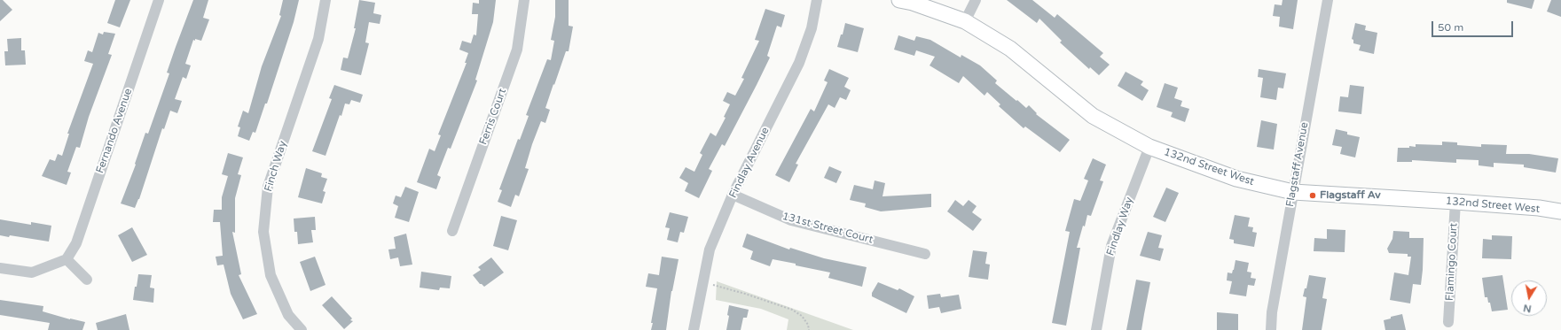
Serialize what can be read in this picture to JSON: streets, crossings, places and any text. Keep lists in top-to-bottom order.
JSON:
{
  "streets": {
    "street": [
      "Ferris Court",
      "Fernando Avenue",
      "Findlay Avenue",
      "Flagstaff Avenue",
      "Finch Way",
      "132nd Street West",
      "Findlay Way",
      "131st Street Court",
      "Flamingo Court"
    ]
  },
  "crossings": [
    ["Findlay Avenue", "131st Street Court"],
    ["Flagstaff Avenue", "132nd Street West"],
    ["132nd Street West", "Findlay Way"],
    ["132nd Street West", "Flamingo Court"]
  ],
  "places": ["Flagstaff Av"],
  "scale_bar": "50 m",
  "north": "bottom"
}
